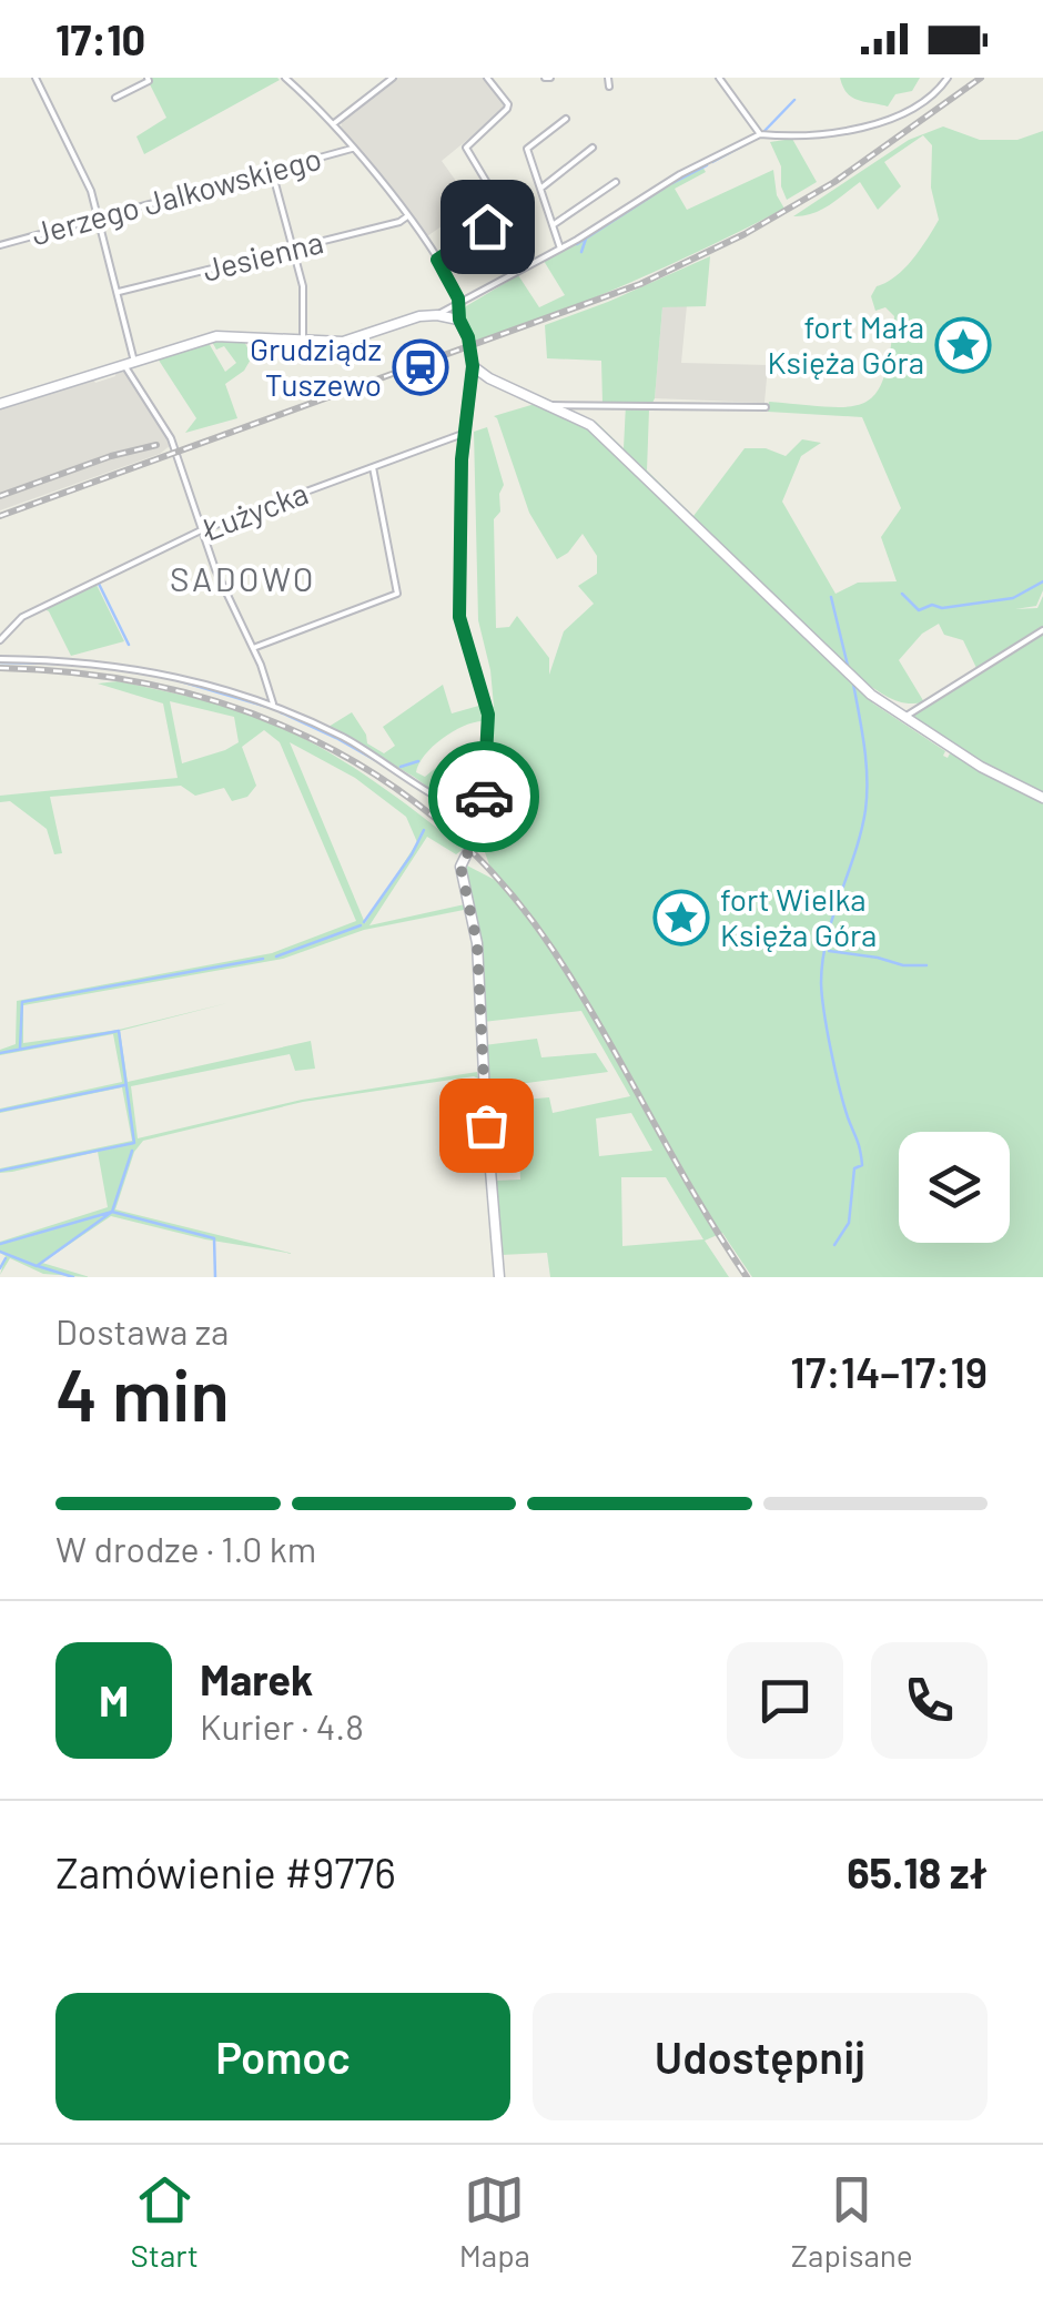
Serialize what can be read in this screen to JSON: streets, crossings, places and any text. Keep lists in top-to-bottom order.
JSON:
{
  "streets": {
    "street": ["Jerzego Jalkowskiego", "Jesienna", "Łużycka"]
  },
  "districts": ["SADOWO"],
  "places": {
    "place": ["fort Mała Księża Góra", "fort Wielka Księża Góra"],
    "station": ["Grudziądz Tuszewo"]
  },
  "page": {
    "status": "17:10",
    "heading": ["4 min", "Dostawa za", "17:14–17:19"],
    "panel": [
      "Marek",
      "Kurier · 4.8",
      "Zamówienie #9776",
      "65.18 zł"
    ],
    "bar": "W drodze · 1.0 km",
    "round": "M",
    "buttons": ["Pomoc", "Udostępnij"],
    "tabs": ["Start", "Mapa", "Zapisane"]
  }
}
